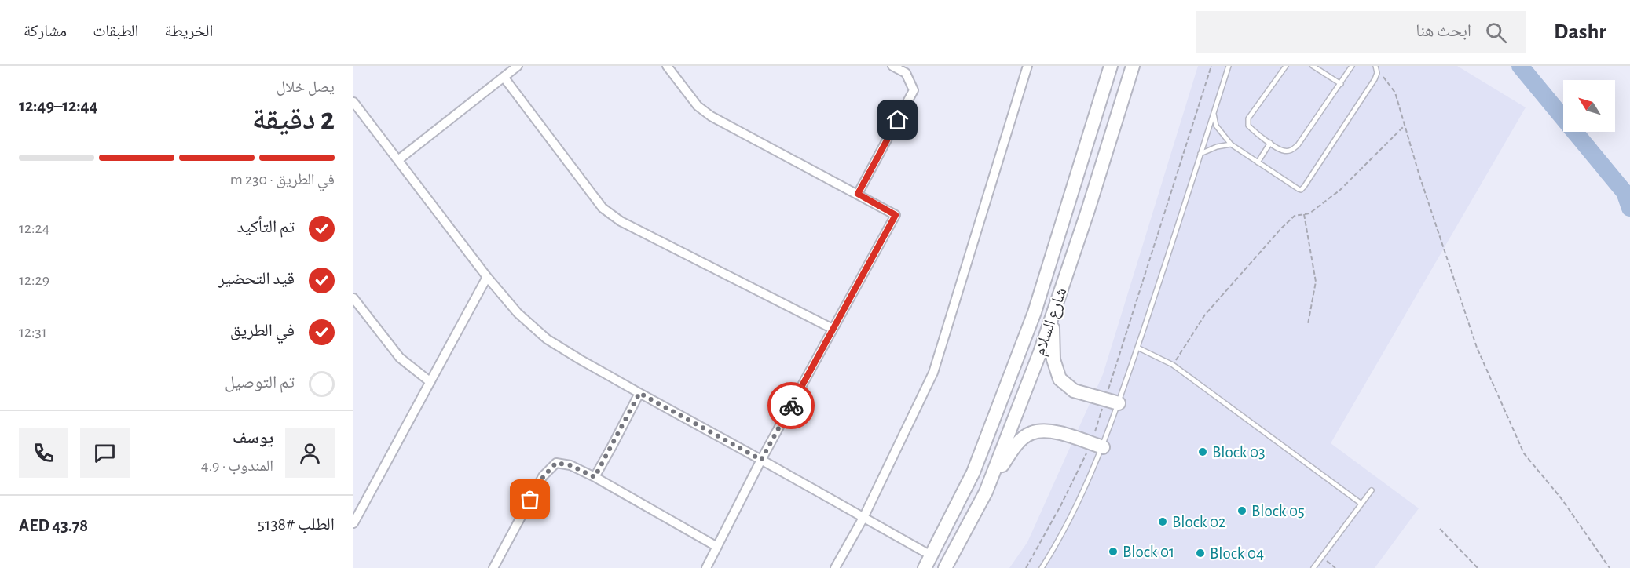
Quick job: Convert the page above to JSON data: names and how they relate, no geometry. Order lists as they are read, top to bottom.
{
  "streets": {
    "main road": ["شارع السلام"]
  },
  "places": [
    "Block 03",
    "Block 05",
    "Block 02",
    "Block 01",
    "Block 04"
  ],
  "north": "top left",
  "page": {
    "header": "Dashr",
    "search": "ابحث هنا",
    "nav": ["الخريطة", "الطبقات", "مشاركة"],
    "heading": ["2 دقيقة", "يصل خلال", "12:44–12:49"],
    "panel": [
      "يوسف",
      "المندوب · 4.9",
      "الطلب #5138",
      "AED 43.78"
    ],
    "bar": "في الطريق · 230 m",
    "list": [
      ["تم التأكيد", "12:24"],
      ["قيد التحضير", "12:29"],
      ["في الطريق", "12:31"],
      "تم التوصيل"
    ]
  }
}
